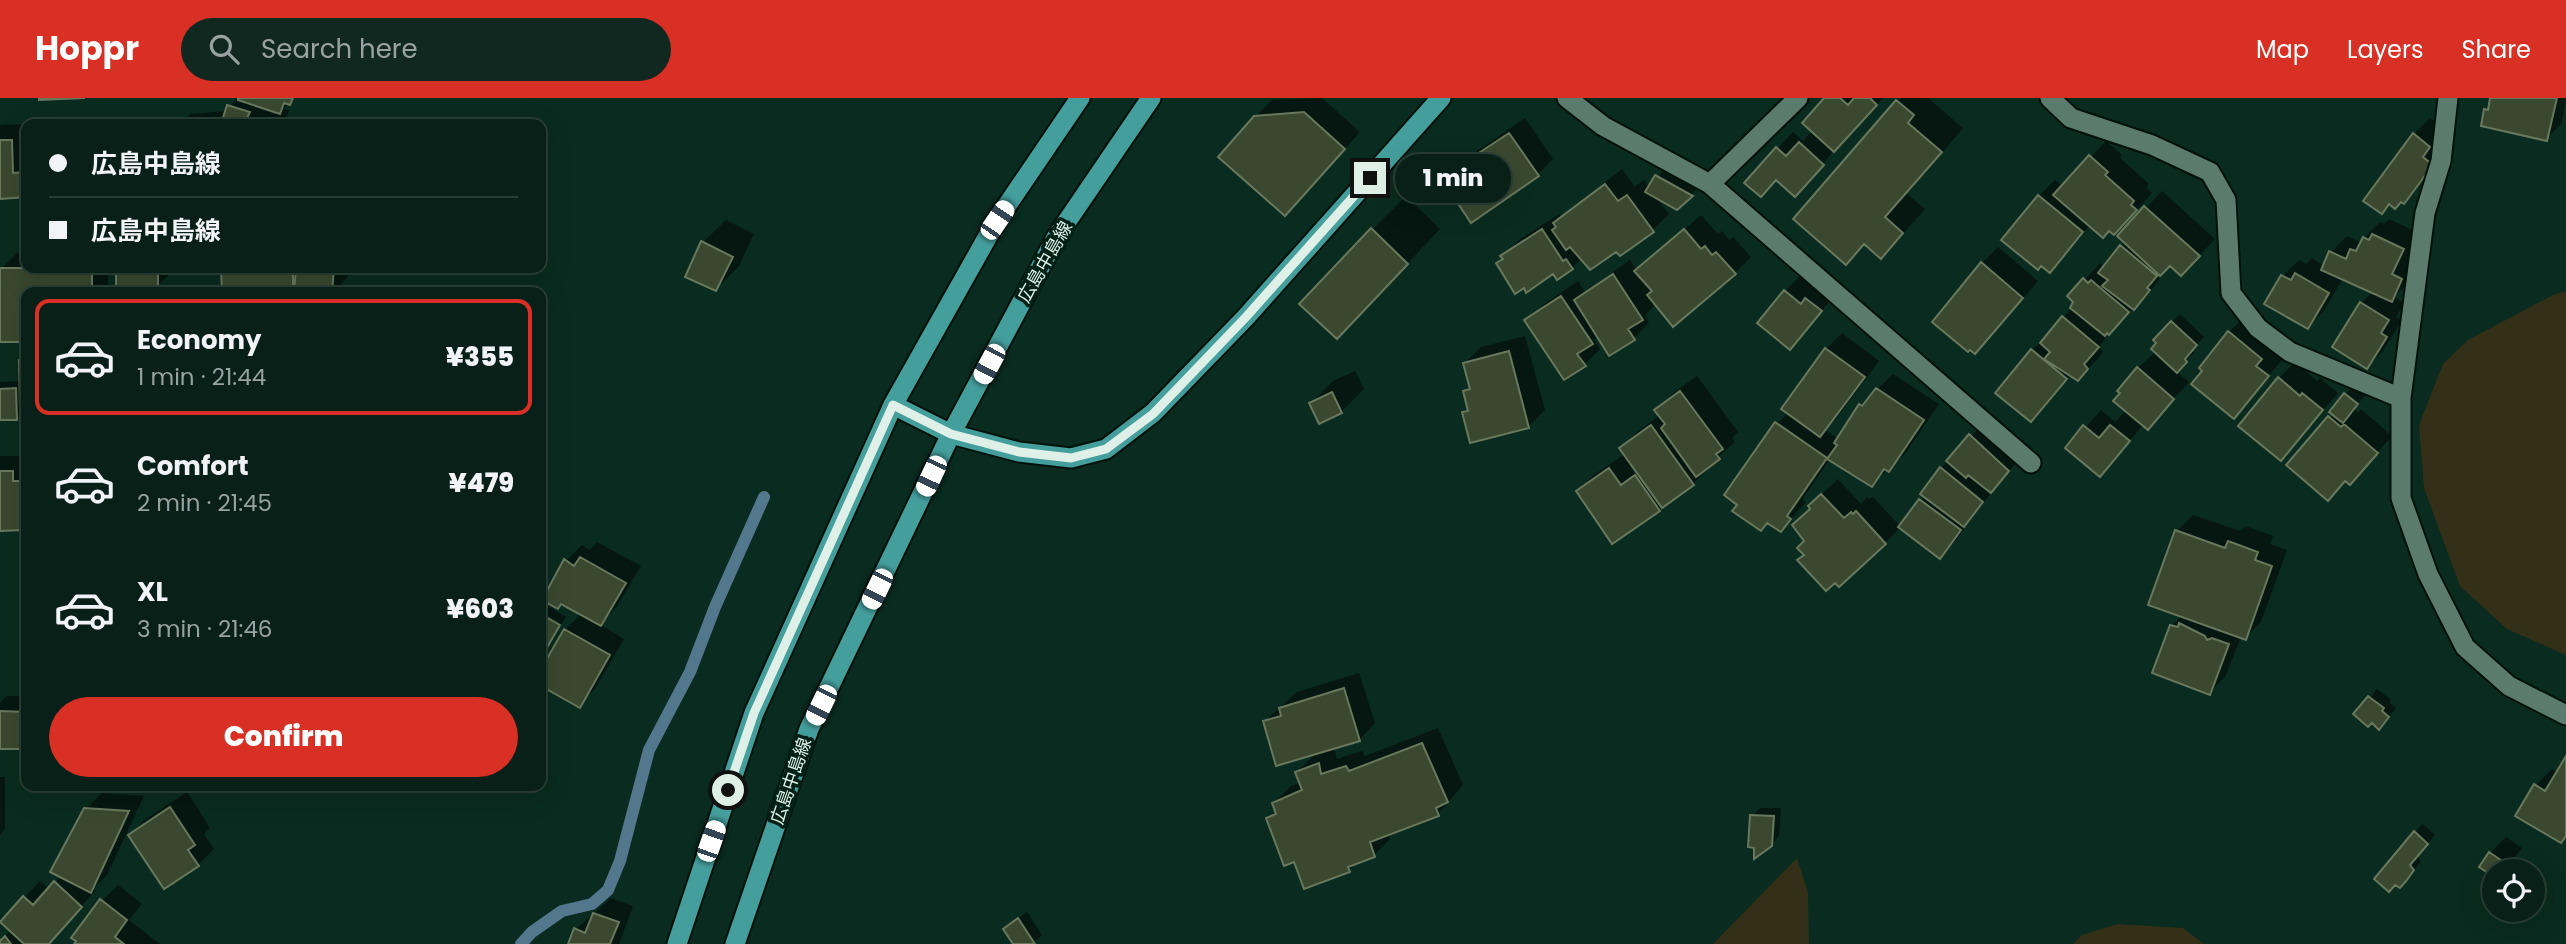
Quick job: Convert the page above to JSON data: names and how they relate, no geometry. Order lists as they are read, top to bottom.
{
  "streets": {
    "main road": ["広島中島線"]
  },
  "page": {
    "header": "Hoppr",
    "search": "Search here",
    "nav": ["Map", "Layers", "Share"],
    "banner": ["広島中島線", "広島中島線"],
    "bubble": "1 min",
    "list": [
      {
        "name": "Economy",
        "note": "1 min · 21:44",
        "value": "¥355"
      },
      {
        "name": "Comfort",
        "note": "2 min · 21:45",
        "value": "¥479"
      },
      {
        "name": "XL",
        "note": "3 min · 21:46",
        "value": "¥603"
      }
    ],
    "buttons": "Confirm"
  }
}
